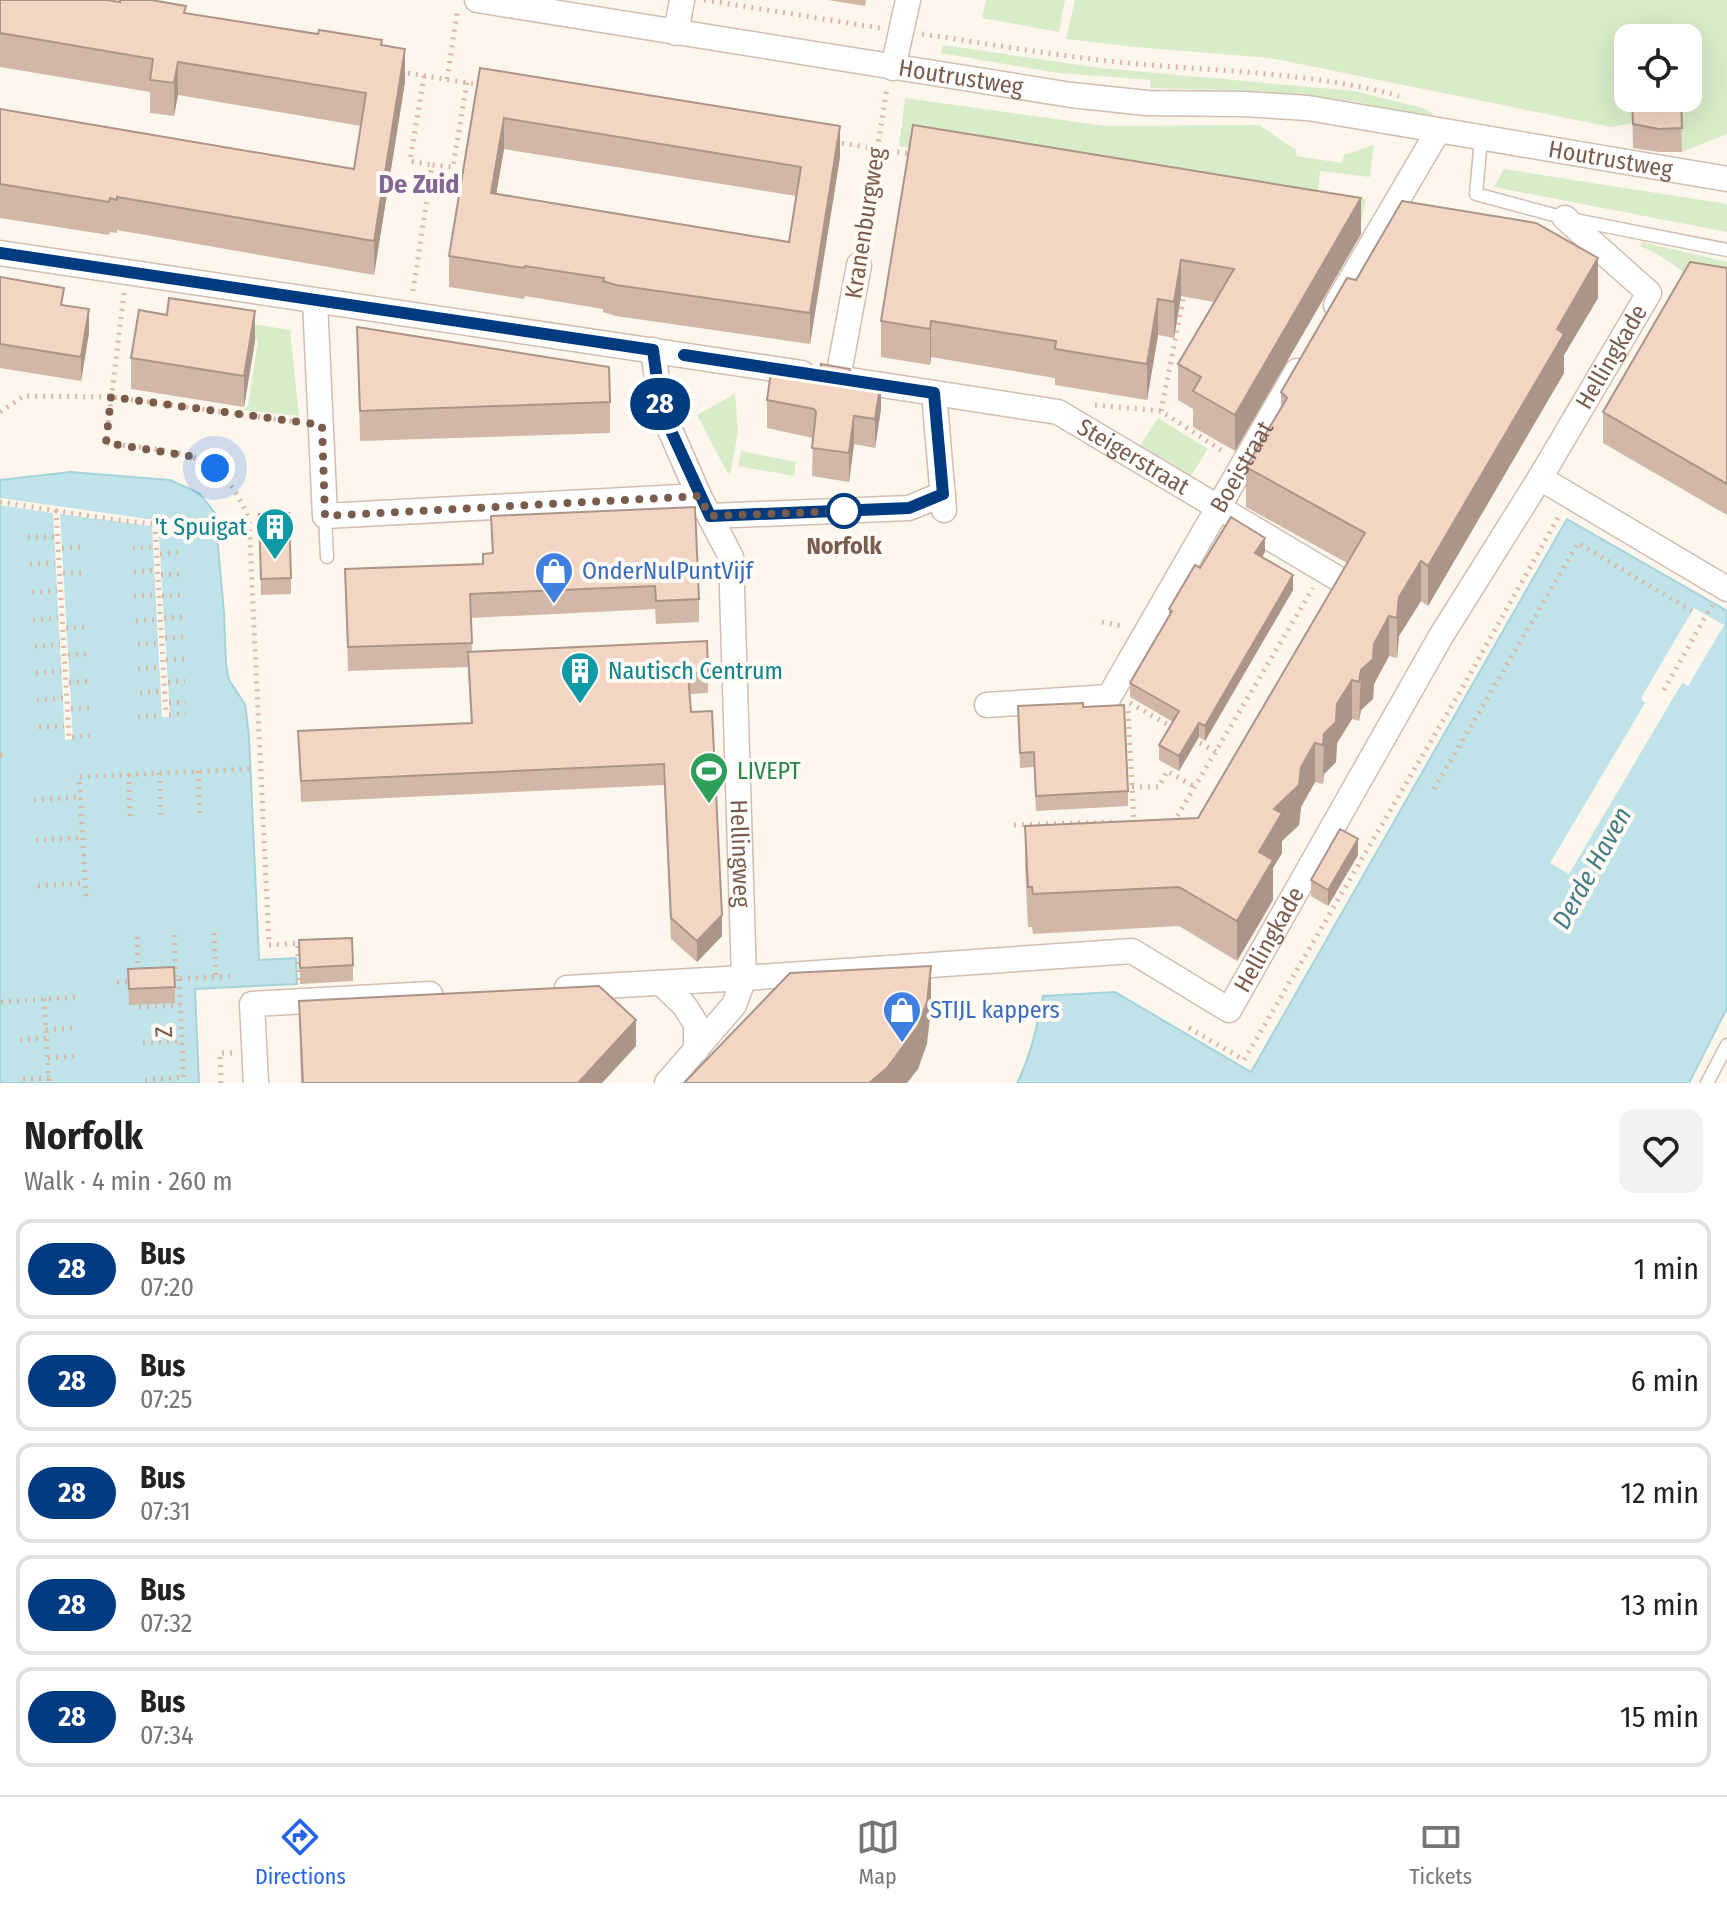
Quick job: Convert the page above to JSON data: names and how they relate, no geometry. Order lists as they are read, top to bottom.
{
  "streets": {
    "street": [
      "Houtrustweg",
      "Kranenburgweg",
      "Hellingkade",
      "Steigerstraat",
      "Boeistraat",
      "Hellingweg"
    ],
    "path": ["Z"]
  },
  "crossings": [
    ["Houtrustweg", "Kranenburgweg"],
    ["Hellingkade", "Hellingweg"],
    ["Steigerstraat", "Boeistraat"]
  ],
  "districts": ["De Zuid"],
  "water": ["Derde Haven"],
  "places": {
    "other": ["Norfolk"],
    "building": ["'t Spuigat", "Nautisch Centrum"],
    "shop": ["OnderNulPuntVijf", "STIJL kappers"],
    "sports": ["LIVEPT"]
  },
  "lines": ["bus line 28"],
  "page": {
    "on_map": "28",
    "heading": ["Norfolk", "Walk · 4 min · 260 m"],
    "list": [
      {
        "mark": "28",
        "name": "Bus",
        "note": "07:20",
        "value": "1 min"
      },
      {
        "mark": "28",
        "name": "Bus",
        "note": "07:25",
        "value": "6 min"
      },
      {
        "mark": "28",
        "name": "Bus",
        "note": "07:31",
        "value": "12 min"
      },
      {
        "mark": "28",
        "name": "Bus",
        "note": "07:32",
        "value": "13 min"
      },
      {
        "mark": "28",
        "name": "Bus",
        "note": "07:34",
        "value": "15 min"
      }
    ],
    "tabs": ["Directions", "Map", "Tickets"]
  }
}
